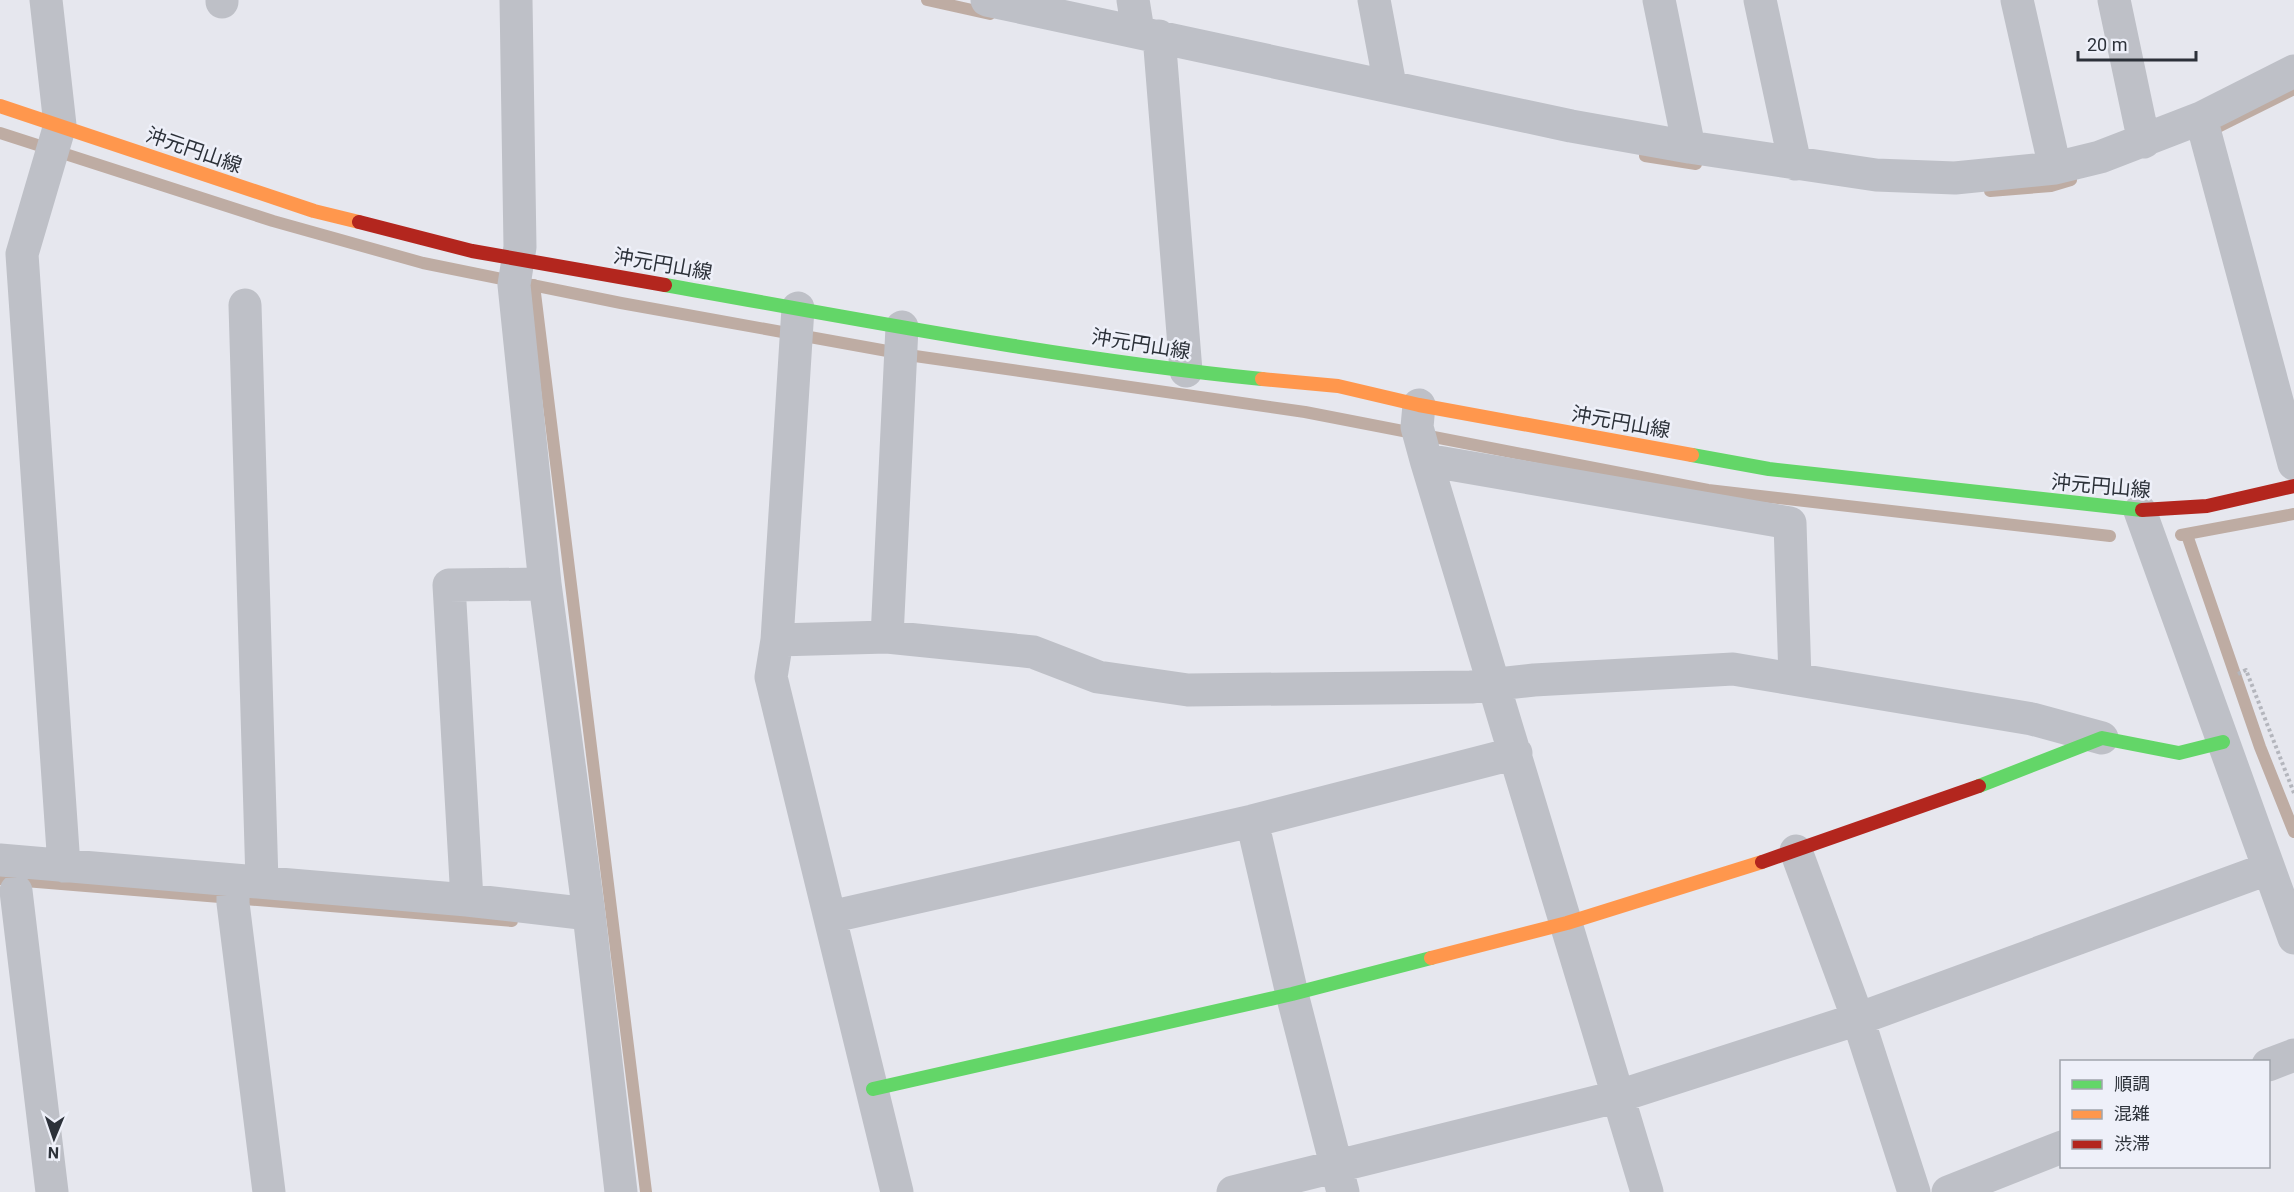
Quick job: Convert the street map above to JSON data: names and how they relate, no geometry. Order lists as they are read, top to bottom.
{
  "streets": {
    "main road": ["沖元円山線"]
  },
  "legend": ["順調", "混雑", "渋滞"],
  "scale_bar": "20 m",
  "north": "bottom"
}
